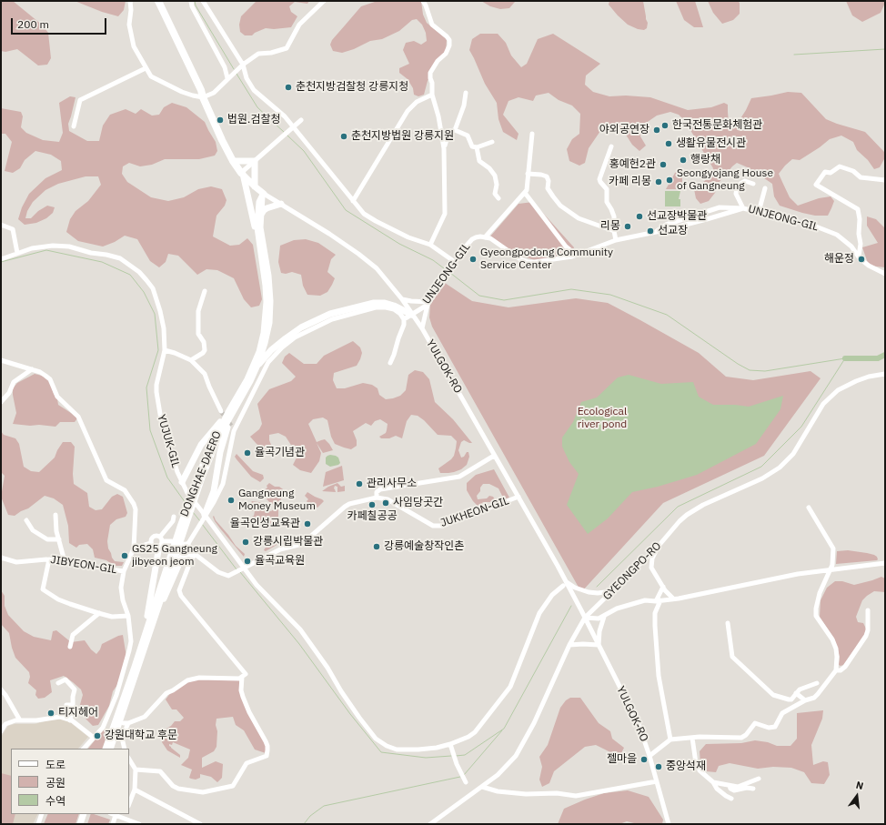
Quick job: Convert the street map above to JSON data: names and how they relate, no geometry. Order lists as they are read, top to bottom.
{
  "streets": {
    "main road": ["DONGHAE-DAERO"],
    "street": [
      "UNJEONG-GIL",
      "YULGOK-RO",
      "YUJUK-GIL",
      "JUKHEON-GIL",
      "JIBYEON-GIL",
      "GYEONGPO-RO"
    ]
  },
  "crossings": [
    ["UNJEONG-GIL", "YULGOK-RO"],
    ["YULGOK-RO", "YUJUK-GIL"],
    ["YULGOK-RO", "DONGHAE-DAERO"],
    ["YULGOK-RO", "JUKHEON-GIL"],
    ["YULGOK-RO", "GYEONGPO-RO"]
  ],
  "parks": ["Ecological river pond"],
  "places": [
    "춘천지방검찰청 강릉지청",
    "법원.검찰청",
    "한국전통문화체험관",
    "야외공연장",
    "춘천지방법원 강릉지원",
    "생활유물전시관",
    "행랑채",
    "홍예헌2관",
    "Seongyojang House of Gangneung",
    "카페 리몽",
    "선교장박물관",
    "리몽",
    "선교장",
    "Gyeongpodong Community Service Center",
    "해운정",
    "율곡기념관",
    "관리사무소",
    "Gangneung Money Museum",
    "사임당곳간",
    "카페칠공공",
    "율곡인성교육관",
    "강릉시립박물관",
    "강릉예술창작인촌",
    "GS25 Gangneung jibyeon jeom",
    "율곡교육원",
    "티지헤어",
    "강원대학교 후문",
    "젤마을",
    "중앙석재"
  ],
  "legend": ["도로", "공원", "수역"],
  "scale_bar": "200 m",
  "north": "top"
}
